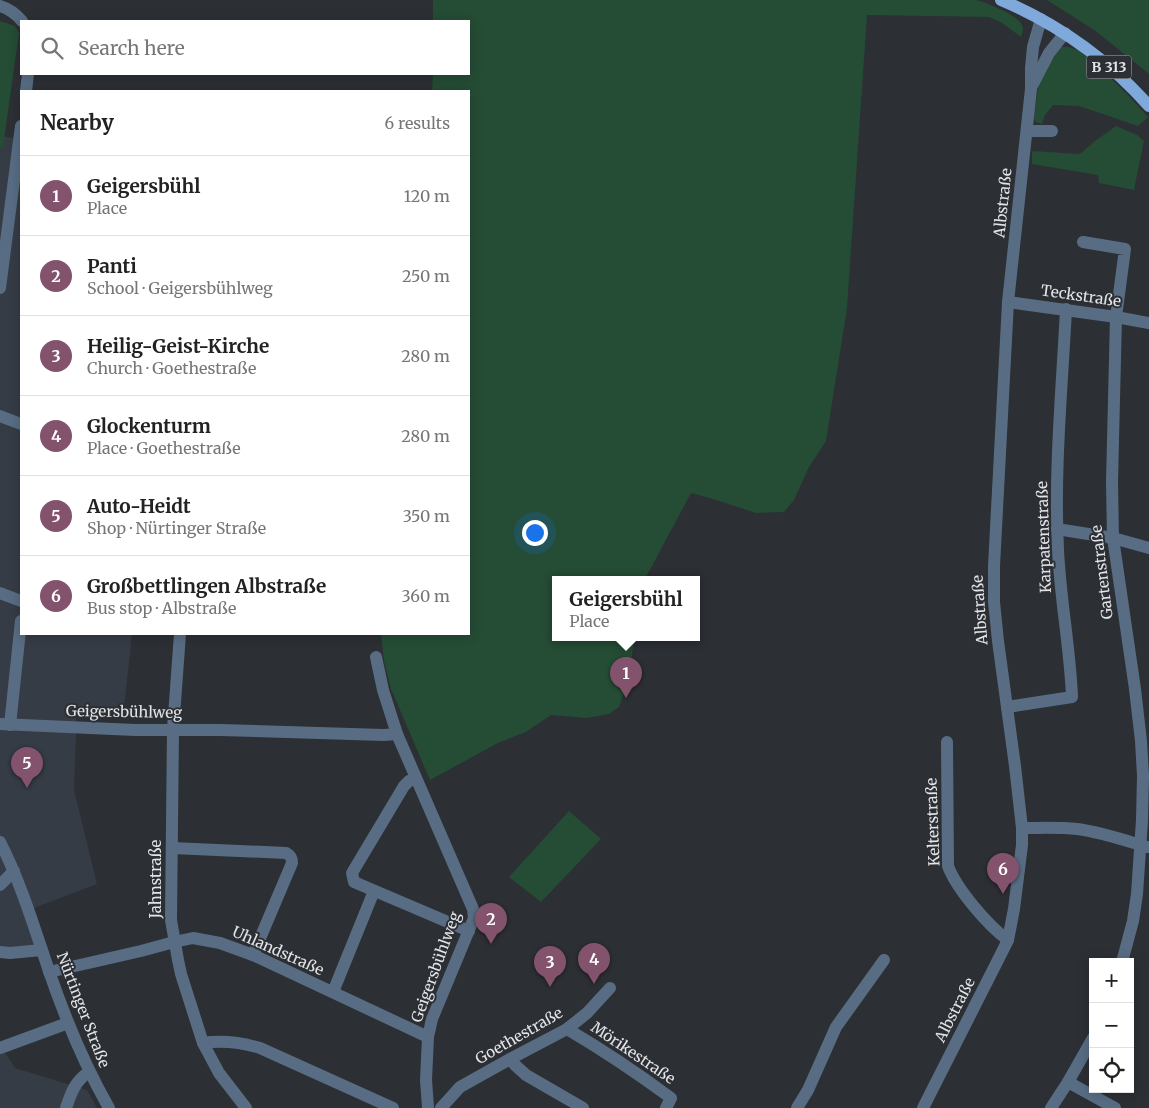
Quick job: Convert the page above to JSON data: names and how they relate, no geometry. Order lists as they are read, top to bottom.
{
  "streets": {
    "main road": ["B 313"],
    "street": [
      "Albstraße",
      "Teckstraße",
      "Karpatenstraße",
      "Gartenstraße",
      "Geigersbühlweg",
      "Kelterstraße",
      "Jahnstraße",
      "Uhlandstraße",
      "Nürtinger Straße",
      "Goethestraße",
      "Mörikestraße"
    ]
  },
  "crossings": [
    ["B 313", "Albstraße"],
    ["Albstraße", "Teckstraße"],
    ["Albstraße", "Karpatenstraße"],
    ["Albstraße", "Kelterstraße"],
    ["Teckstraße", "Karpatenstraße"],
    ["Teckstraße", "Gartenstraße"],
    ["Geigersbühlweg", "Jahnstraße"],
    ["Geigersbühlweg", "Uhlandstraße"],
    ["Jahnstraße", "Uhlandstraße"],
    ["Uhlandstraße", "Nürtinger Straße"],
    ["Goethestraße", "Mörikestraße"]
  ],
  "page": {
    "search": "Search here",
    "heading": ["Nearby", "6 results"],
    "list": [
      {
        "mark": "1",
        "name": "Geigersbühl",
        "note": "Place",
        "value": "120 m"
      },
      {
        "mark": "2",
        "name": "Panti",
        "note": "School · Geigersbühlweg",
        "value": "250 m"
      },
      {
        "mark": "3",
        "name": "Heilig-Geist-Kirche",
        "note": "Church · Goethestraße",
        "value": "280 m"
      },
      {
        "mark": "4",
        "name": "Glockenturm",
        "note": "Place · Goethestraße",
        "value": "280 m"
      },
      {
        "mark": "5",
        "name": "Auto-Heidt",
        "note": "Shop · Nürtinger Straße",
        "value": "350 m"
      },
      {
        "mark": "6",
        "name": "Großbettlingen Albstraße",
        "note": "Bus stop · Albstraße",
        "value": "360 m"
      }
    ],
    "popup": ["Geigersbühl", "Place"],
    "pins": [
      "1",
      "5",
      "6",
      "2",
      "4",
      "3"
    ],
    "map_buttons": ["+", "−"]
  }
}
